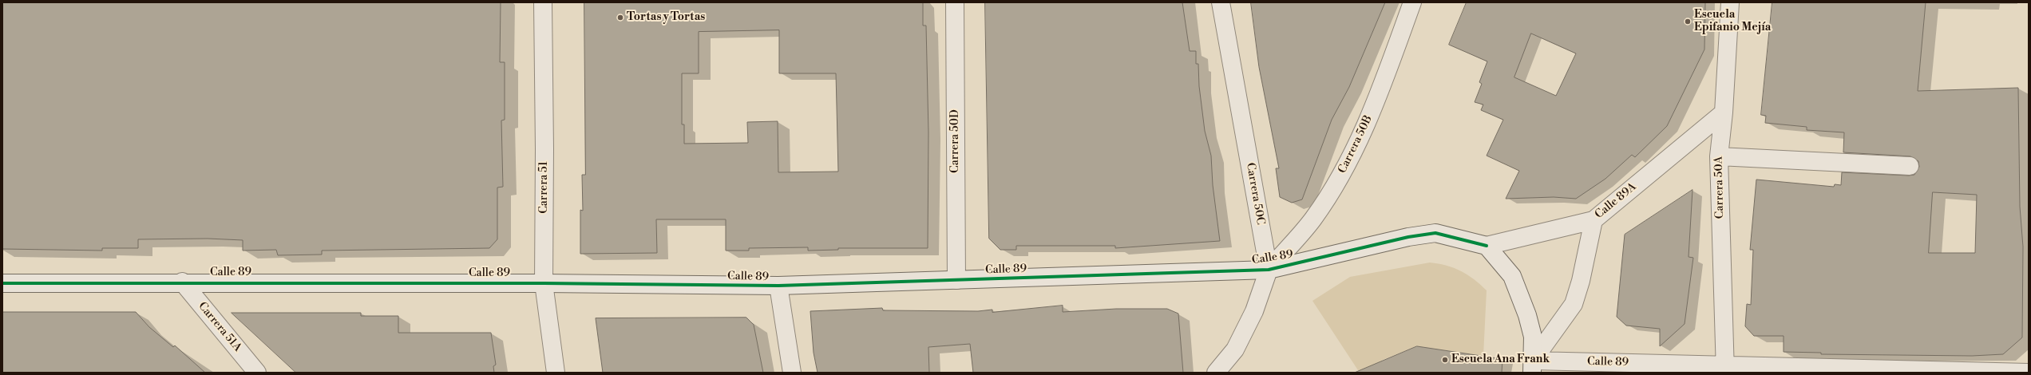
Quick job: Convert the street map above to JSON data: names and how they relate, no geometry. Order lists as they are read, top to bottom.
{
  "streets": {
    "street": [
      "Carrera 50D",
      "Carrera 50B",
      "Carrera 51",
      "Carrera 50A",
      "Carrera 50C",
      "Calle 89A",
      "Calle 89",
      "Carrera 51A"
    ]
  },
  "crossings": [
    ["Carrera 50D", "Calle 89"],
    ["Carrera 50B", "Carrera 50C"],
    ["Carrera 50B", "Calle 89"],
    ["Carrera 51", "Calle 89"],
    ["Carrera 50A", "Calle 89A"],
    ["Carrera 50A", "Calle 89"],
    ["Carrera 50C", "Calle 89"],
    ["Calle 89A", "Calle 89"],
    ["Calle 89", "Carrera 51A"]
  ],
  "places": ["Tortas y Tortas", "Escuela Epifanio Mejía", "Escuela Ana Frank"]
}
